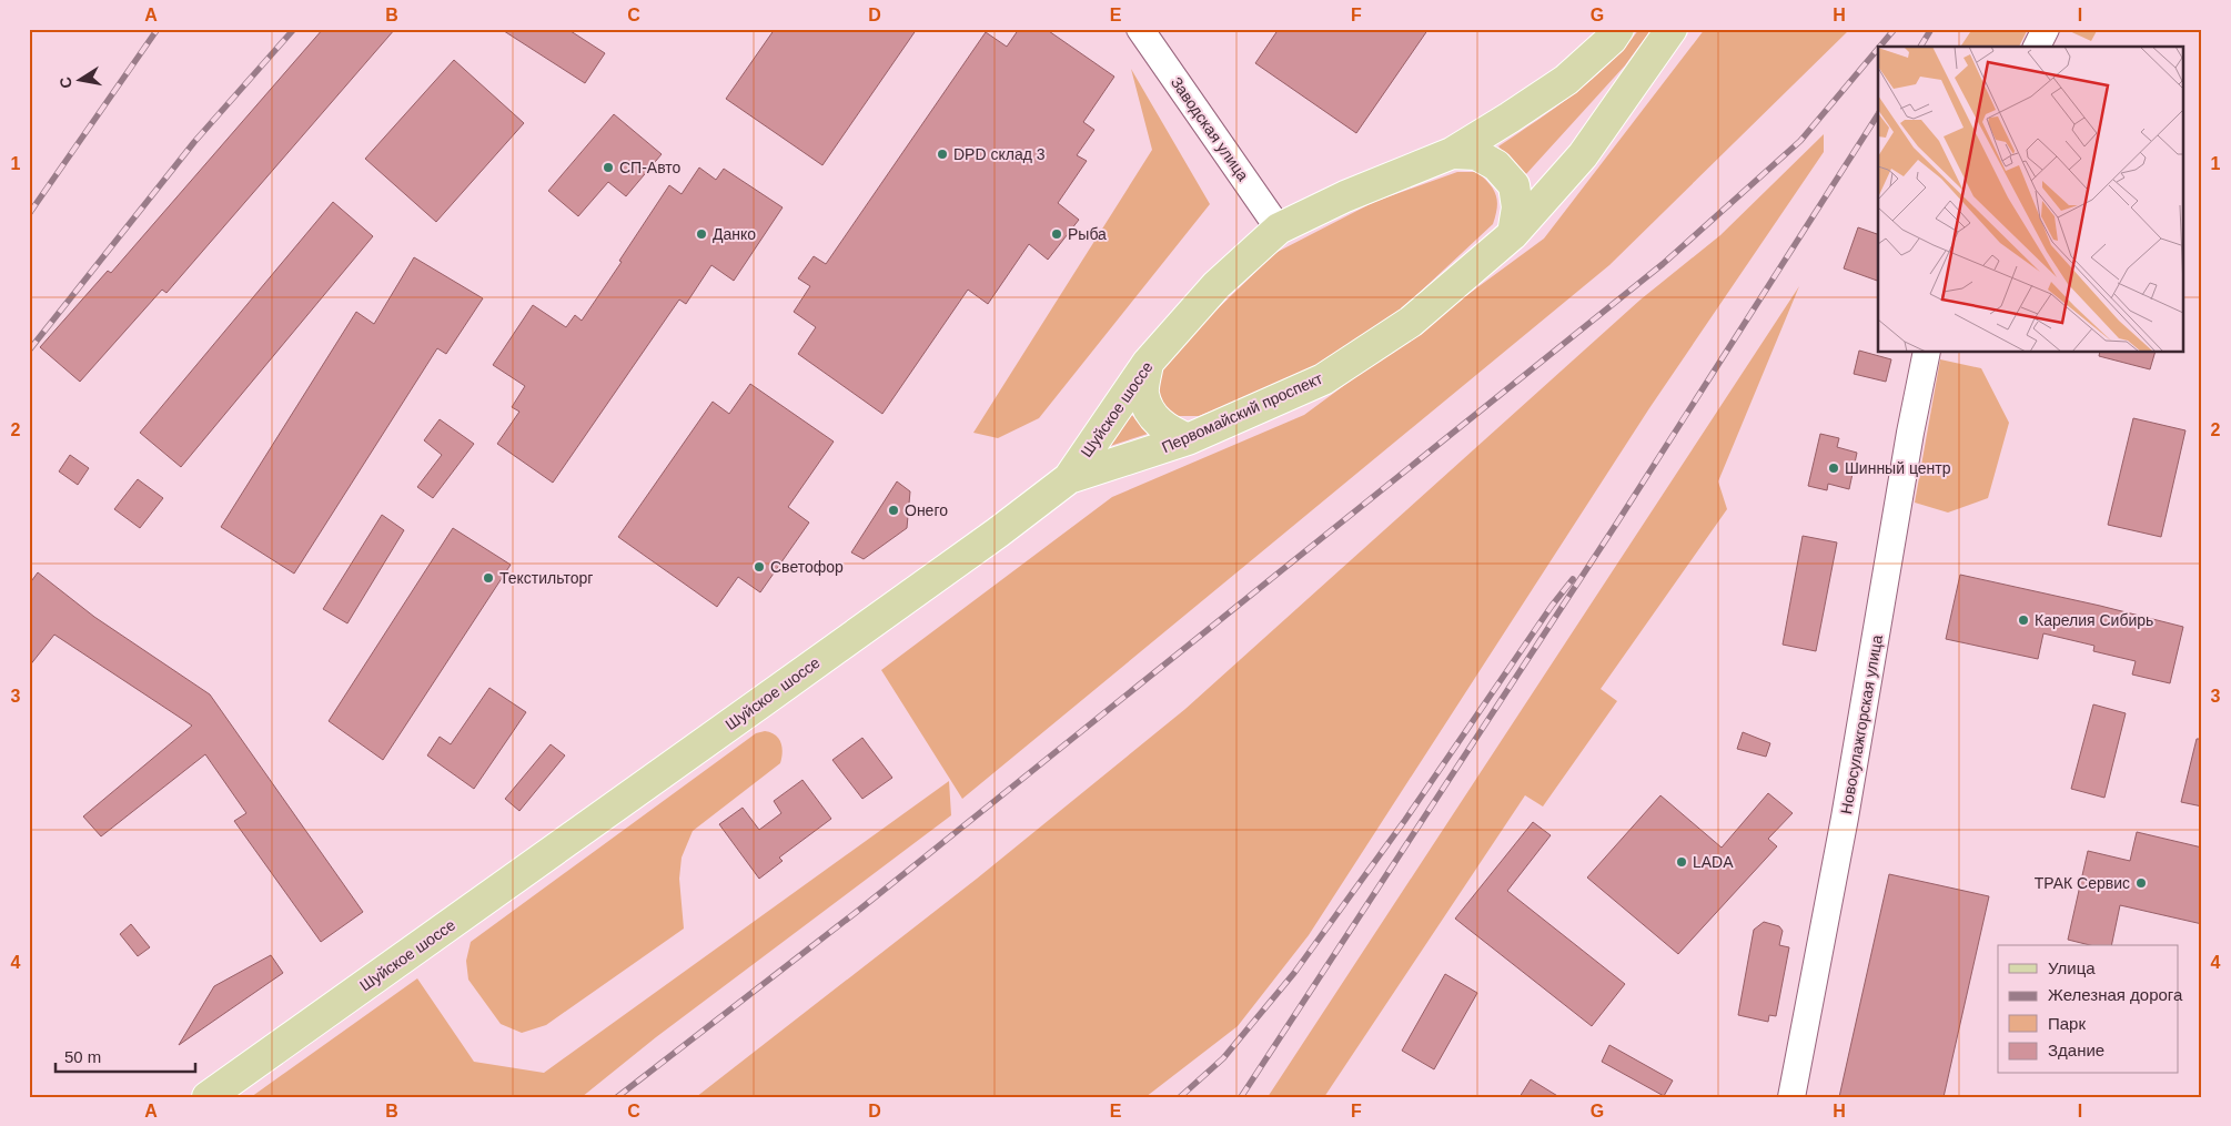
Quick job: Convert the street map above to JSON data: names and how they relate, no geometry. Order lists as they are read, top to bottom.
{
  "streets": {
    "main road": [
      "Заводская улица",
      "Шуйское шоссе",
      "Первомайский проспект",
      "Новосулажгорская улица"
    ]
  },
  "crossings": [
    ["Заводская улица", "Шуйское шоссе"],
    ["Шуйское шоссе", "Первомайский проспект"]
  ],
  "places": [
    "DPD склад 3",
    "СП-Авто",
    "Данко",
    "Рыба",
    "Шинный центр",
    "Онего",
    "Светофор",
    "Текстильторг",
    "Карелия Сибирь",
    "LADA",
    "ТРАК Сервис"
  ],
  "legend": [
    "Улица",
    "Железная дорога",
    "Парк",
    "Здание"
  ],
  "scale_bar": "50 m",
  "north": "left",
  "grid": {
    "columns": [
      "A",
      "B",
      "C",
      "D",
      "E",
      "F",
      "G",
      "H",
      "I"
    ],
    "rows": [
      "1",
      "2",
      "3",
      "4"
    ]
  }
}
